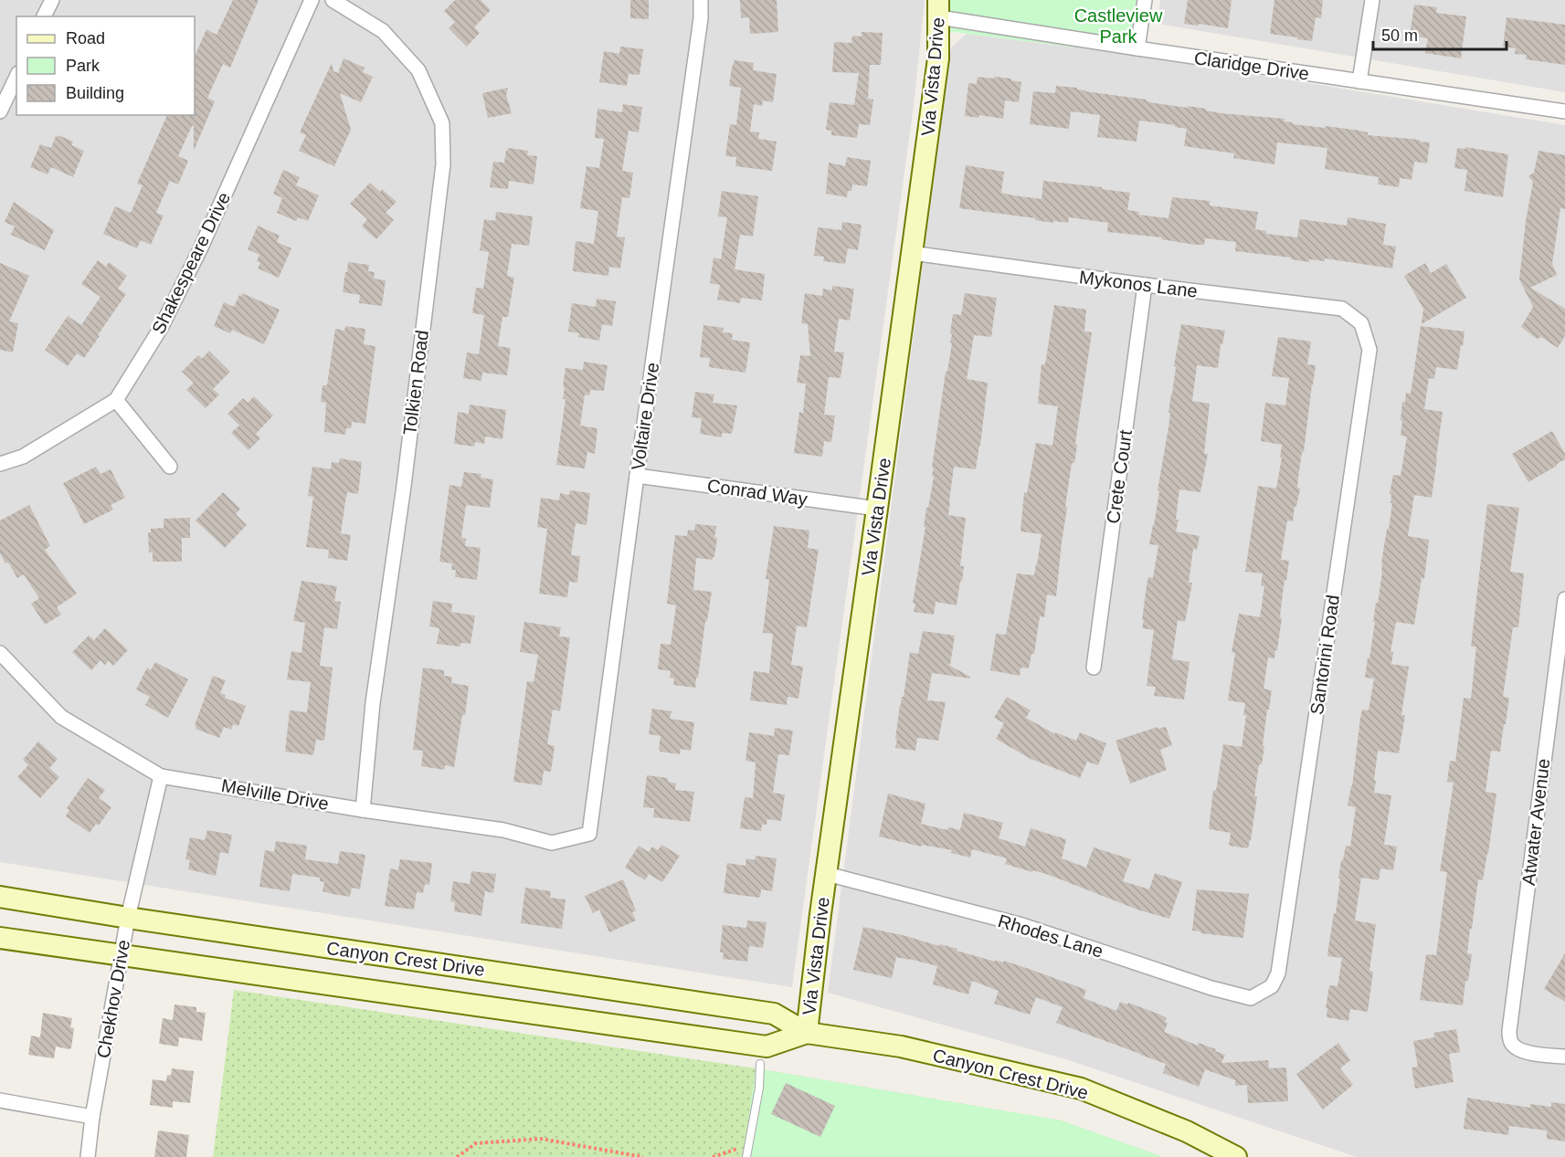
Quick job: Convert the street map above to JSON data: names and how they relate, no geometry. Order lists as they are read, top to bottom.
{
  "streets": {
    "main road": ["Via Vista Drive", "Canyon Crest Drive"],
    "street": [
      "Claridge Drive",
      "Shakespeare Drive",
      "Mykonos Lane",
      "Tolkien Road",
      "Voltaire Drive",
      "Crete Court",
      "Conrad Way",
      "Santorini Road",
      "Melville Drive",
      "Atwater Avenue",
      "Rhodes Lane",
      "Chekhov Drive"
    ]
  },
  "crossings": [
    ["Claridge Drive", "Via Vista Drive"],
    ["Via Vista Drive", "Mykonos Lane"],
    ["Via Vista Drive", "Conrad Way"],
    ["Via Vista Drive", "Rhodes Lane"],
    ["Via Vista Drive", "Canyon Crest Drive"],
    ["Mykonos Lane", "Crete Court"],
    ["Mykonos Lane", "Santorini Road"],
    ["Tolkien Road", "Melville Drive"],
    ["Voltaire Drive", "Conrad Way"],
    ["Voltaire Drive", "Melville Drive"],
    ["Santorini Road", "Rhodes Lane"],
    ["Melville Drive", "Chekhov Drive"],
    ["Canyon Crest Drive", "Chekhov Drive"]
  ],
  "parks": ["Castleview Park"],
  "legend": ["Road", "Park", "Building"],
  "scale_bar": "50 m"
}
